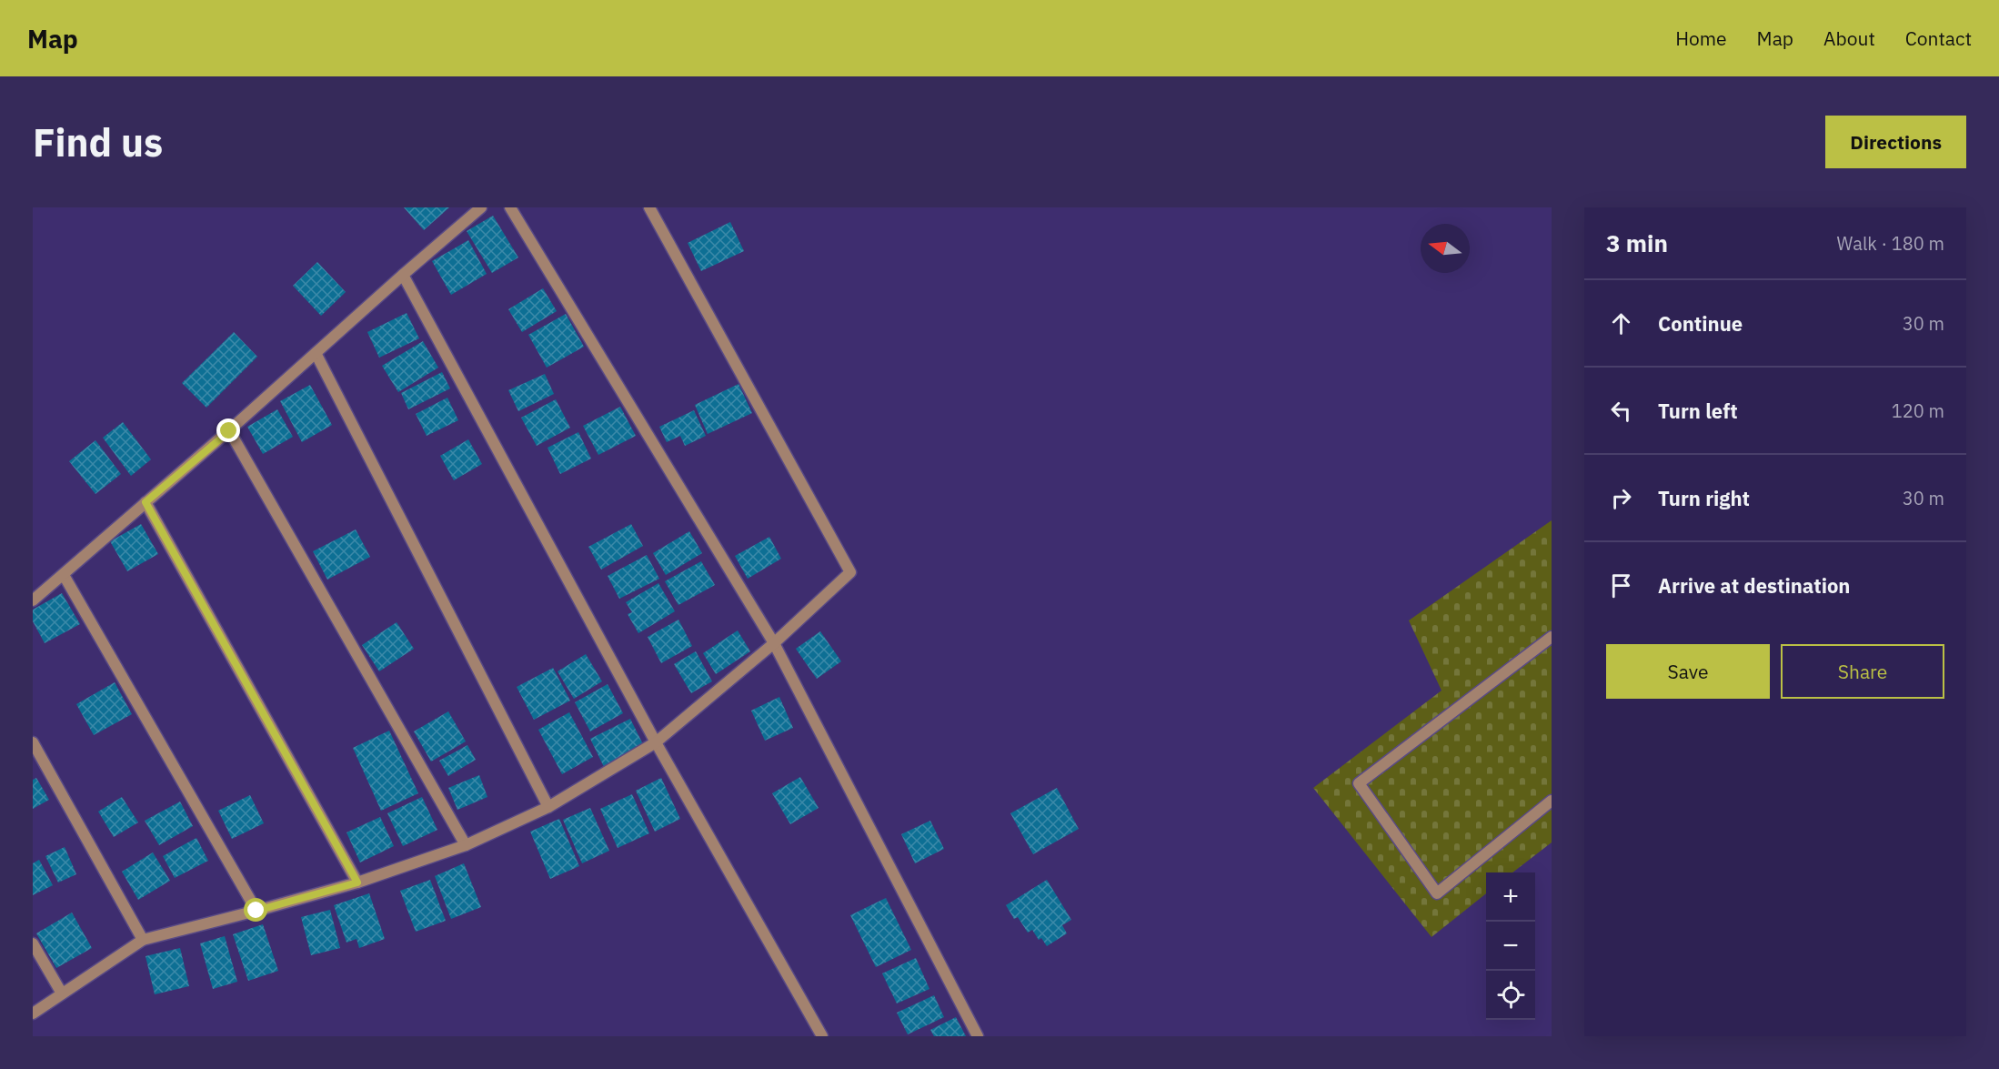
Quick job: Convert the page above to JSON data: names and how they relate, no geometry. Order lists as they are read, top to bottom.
{
  "north": "left",
  "page": {
    "header": "Map",
    "nav": [
      "Home",
      "Map",
      "About",
      "Contact"
    ],
    "buttons": [
      "Directions",
      ["Save", "Share"]
    ],
    "title": "Find us",
    "heading": ["3 min", "Walk · 180 m"],
    "list": [
      ["Continue", "30 m"],
      ["Turn left", "120 m"],
      ["Turn right", "30 m"],
      "Arrive at destination"
    ],
    "map_buttons": ["+", "−"]
  }
}
